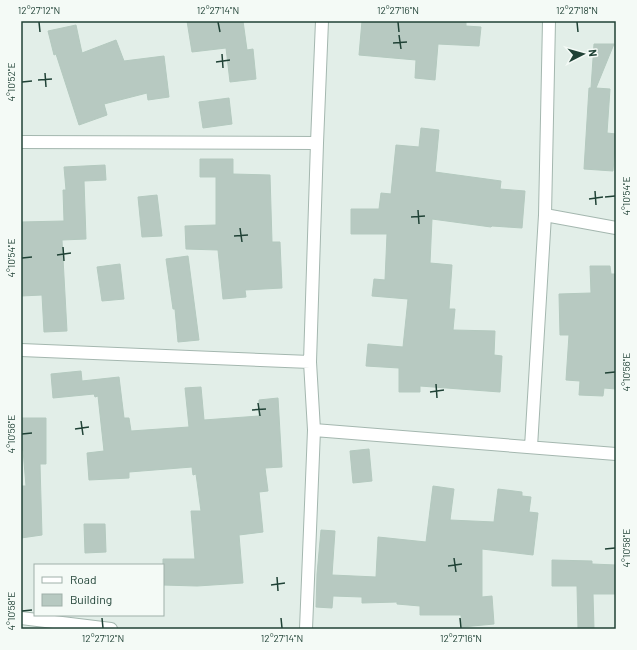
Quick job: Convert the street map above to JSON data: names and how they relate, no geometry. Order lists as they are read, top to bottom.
{
  "legend": ["Road", "Building"],
  "north": "right",
  "coordinates": [
    "12°27'12\"N",
    "12°27'14\"N",
    "12°27'16\"N",
    "12°27'18\"N",
    "4°10'52\"E",
    "4°10'54\"E",
    "4°10'56\"E",
    "4°10'58\"E"
  ]
}
